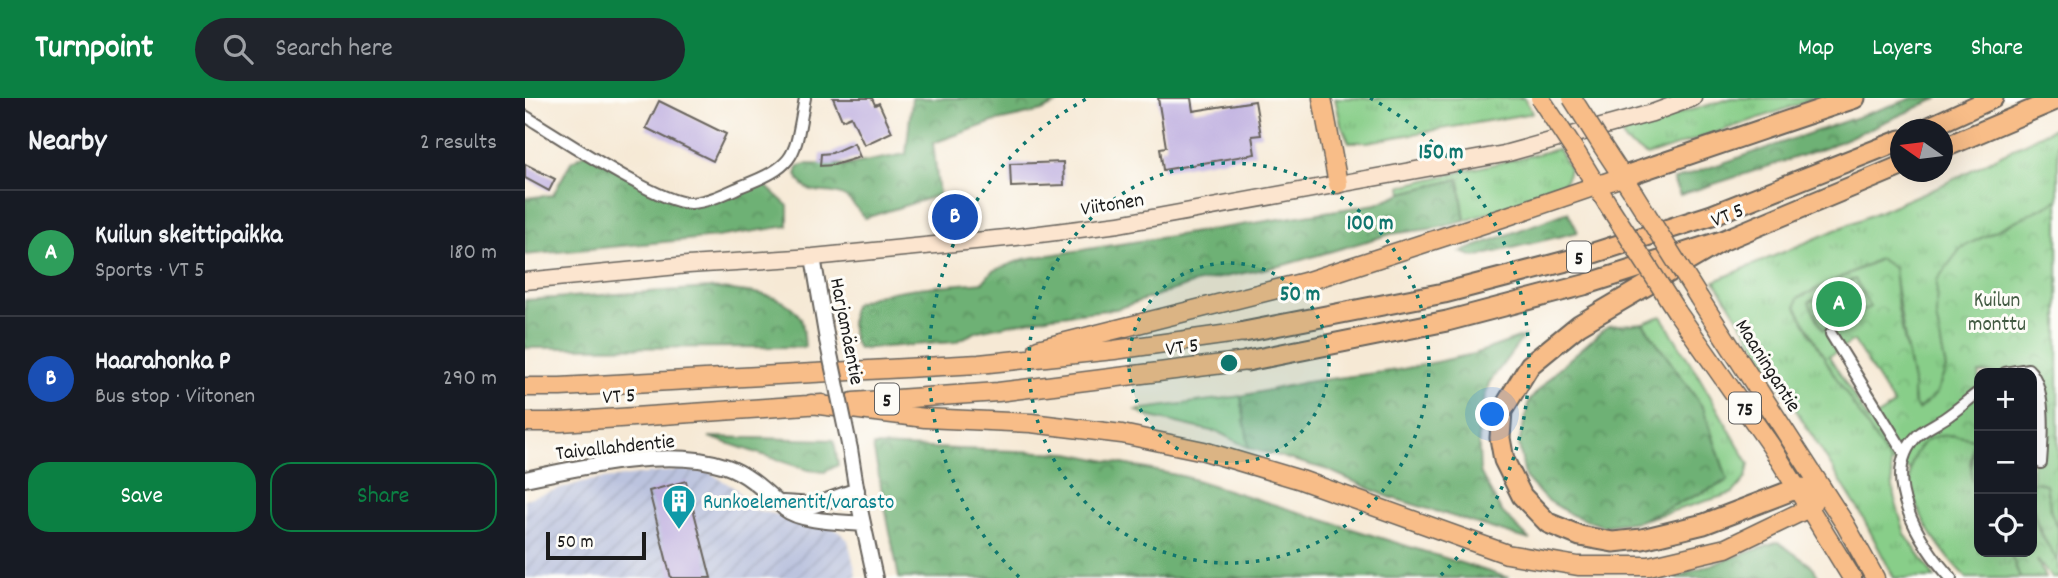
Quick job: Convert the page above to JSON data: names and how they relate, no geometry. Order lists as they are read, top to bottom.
{
  "streets": {
    "highway": ["VT 5", "5"],
    "main road": ["Viitonen", "Maaningantie", "75"],
    "street": ["Harjamäentie", "Taivallahdentie"]
  },
  "crossings": [
    ["Viitonen", "Harjamäentie"],
    ["Harjamäentie", "Taivallahdentie"],
    ["Maaningantie", "75"]
  ],
  "parks": ["Kuilun monttu"],
  "places": {
    "building": ["Runkoelementit/varasto"]
  },
  "scale_bar": "50 m",
  "north": "left",
  "page": {
    "header": "Turnpoint",
    "search": "Search here",
    "nav": ["Map", "Layers", "Share"],
    "heading": ["Nearby", "2 results"],
    "list": [
      {
        "mark": "A",
        "name": "Kuilun skeittipaikka",
        "note": "Sports · VT 5",
        "value": "180 m"
      },
      {
        "mark": "B",
        "name": "Haarahonka P",
        "note": "Bus stop · Viitonen",
        "value": "290 m"
      }
    ],
    "pins": ["B", "A"],
    "map_buttons": ["+", "−"],
    "buttons": ["Save", "Share"],
    "scale": "50 m"
  },
  "rings": ["150 m", "100 m", "50 m"]
}
